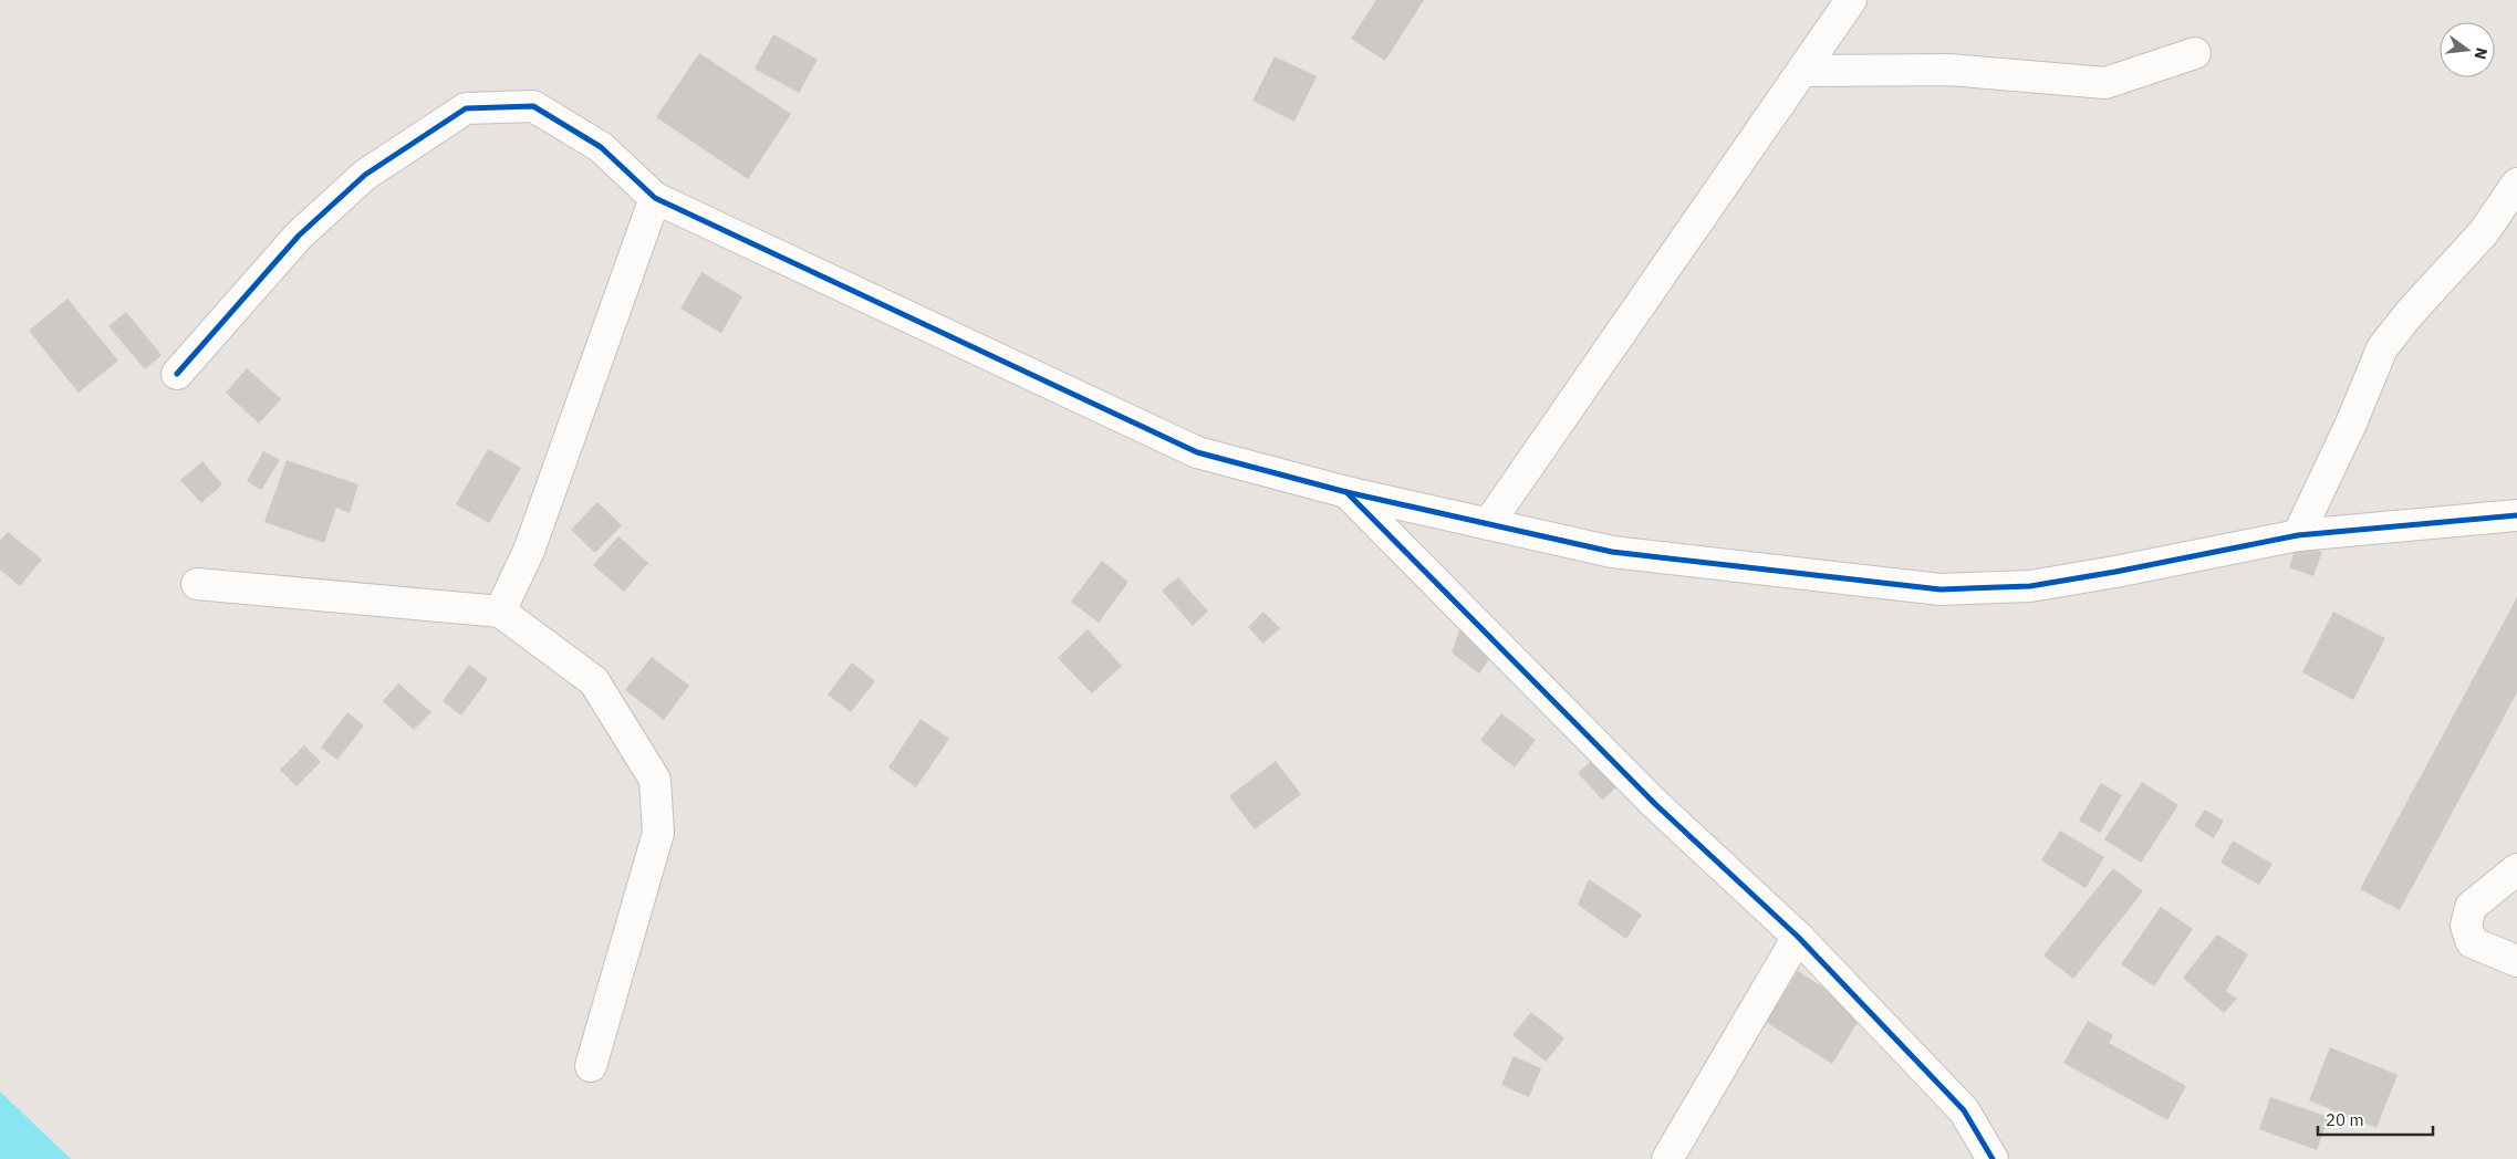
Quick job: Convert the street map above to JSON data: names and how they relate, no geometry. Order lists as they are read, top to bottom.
{
  "scale_bar": "20 m",
  "north": "right"
}
